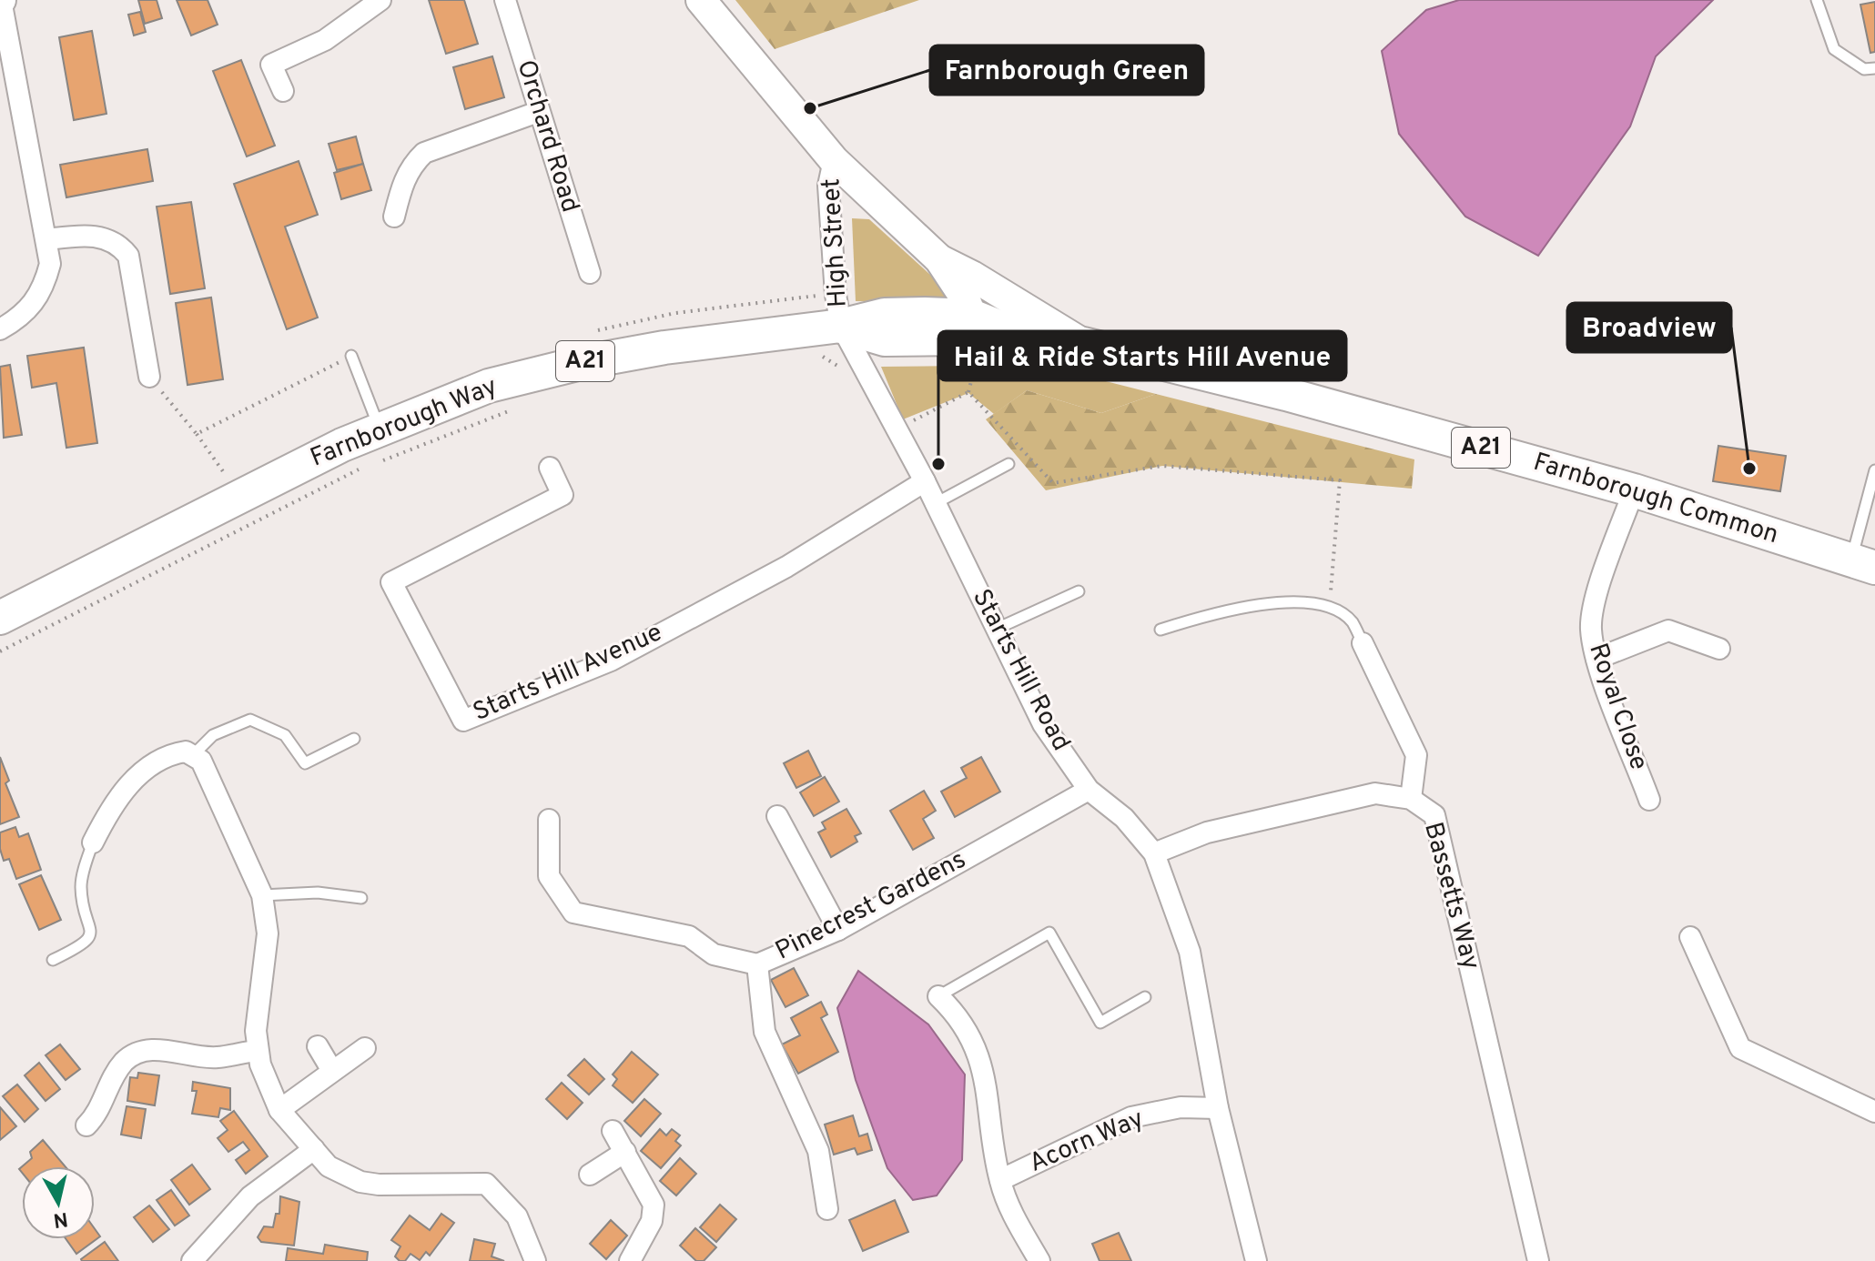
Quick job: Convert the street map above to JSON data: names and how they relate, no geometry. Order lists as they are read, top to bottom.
{
  "streets": {
    "highway": ["A21", "Farnborough Way", "Farnborough Common"],
    "main road": ["High Street"],
    "street": [
      "Orchard Road",
      "Starts Hill Road",
      "Starts Hill Avenue",
      "Royal Close",
      "Bassetts Way",
      "Pinecrest Gardens",
      "Acorn Way"
    ]
  },
  "crossings": [
    ["High Street", "Farnborough Way"],
    ["High Street", "Farnborough Common"],
    ["High Street", "Starts Hill Road"],
    ["Farnborough Way", "Farnborough Common"],
    ["Farnborough Way", "Starts Hill Road"],
    ["Farnborough Common", "Starts Hill Road"],
    ["Farnborough Common", "Royal Close"],
    ["Starts Hill Road", "Starts Hill Avenue"],
    ["Starts Hill Road", "Bassetts Way"],
    ["Starts Hill Road", "Pinecrest Gardens"],
    ["Starts Hill Road", "Acorn Way"]
  ],
  "places": ["Farnborough Green", "Hail & Ride Starts Hill Avenue", "Broadview"],
  "north": "bottom"
}
